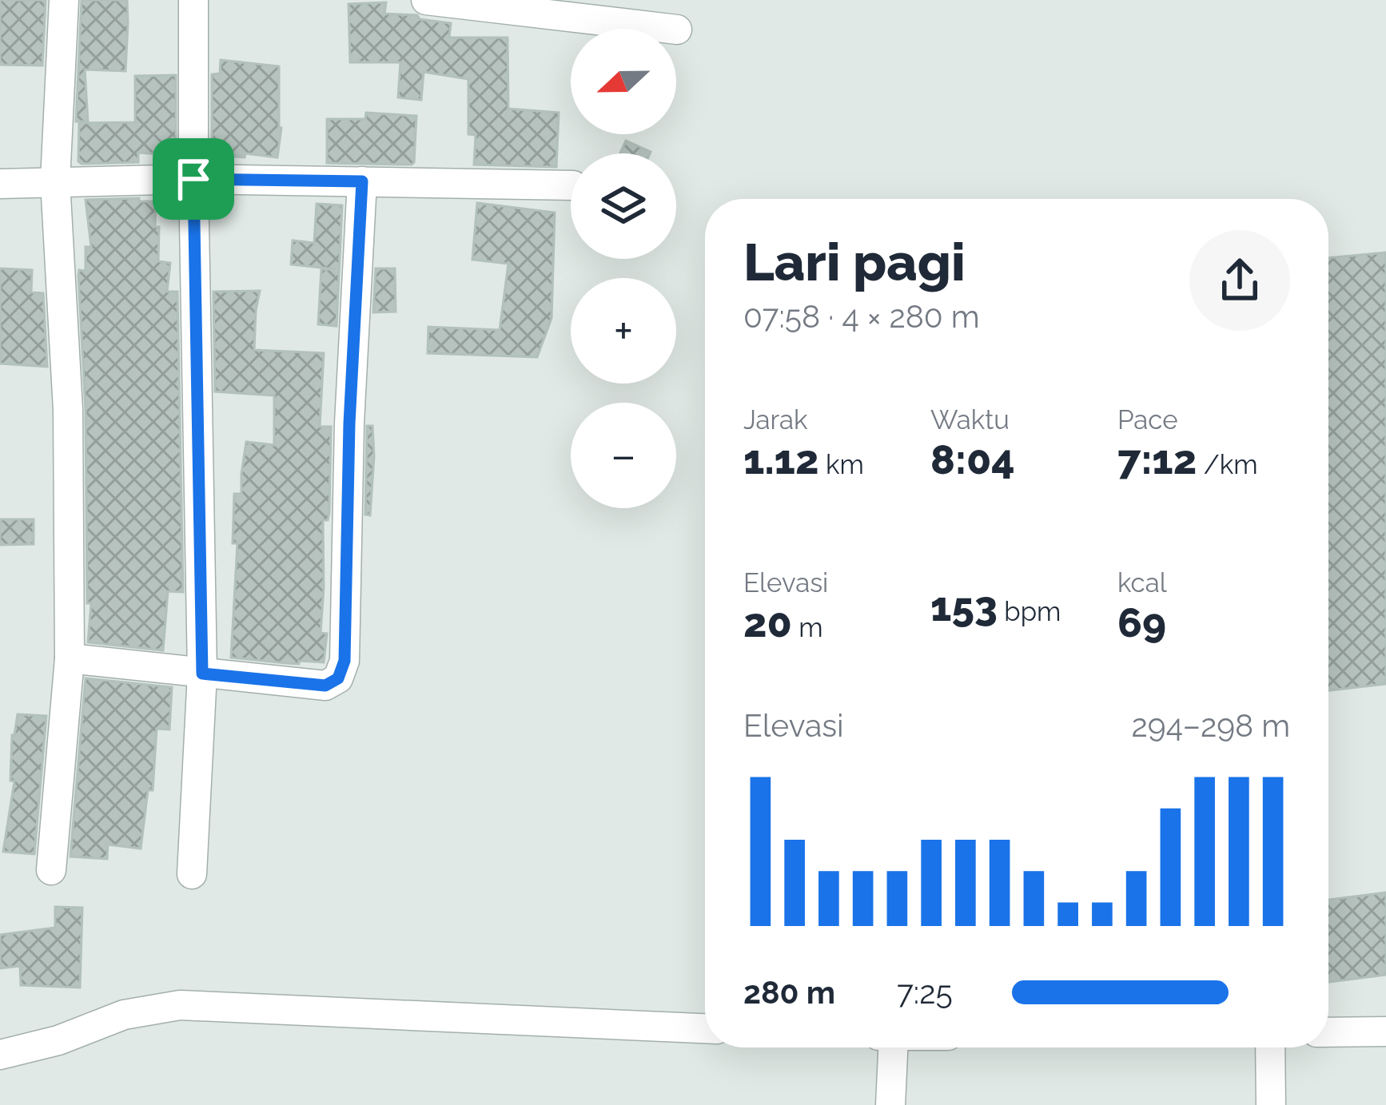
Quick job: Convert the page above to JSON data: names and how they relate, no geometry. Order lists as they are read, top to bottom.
{
  "north": "left",
  "page": {
    "map_buttons": ["+", "−"],
    "heading": ["Lari pagi", "07:58 · 4 × 280 m"],
    "stats": [
      ["Jarak", "1.12 km"],
      ["Waktu", "8:04"],
      ["Pace", "7:12 /km"],
      ["Elevasi", "20 m"],
      ["153 bpm"],
      ["kcal", "69"]
    ],
    "chart": ["Elevasi", "294–298 m"],
    "list": [
      {
        "name": "280 m",
        "note": "7:25"
      }
    ]
  }
}
